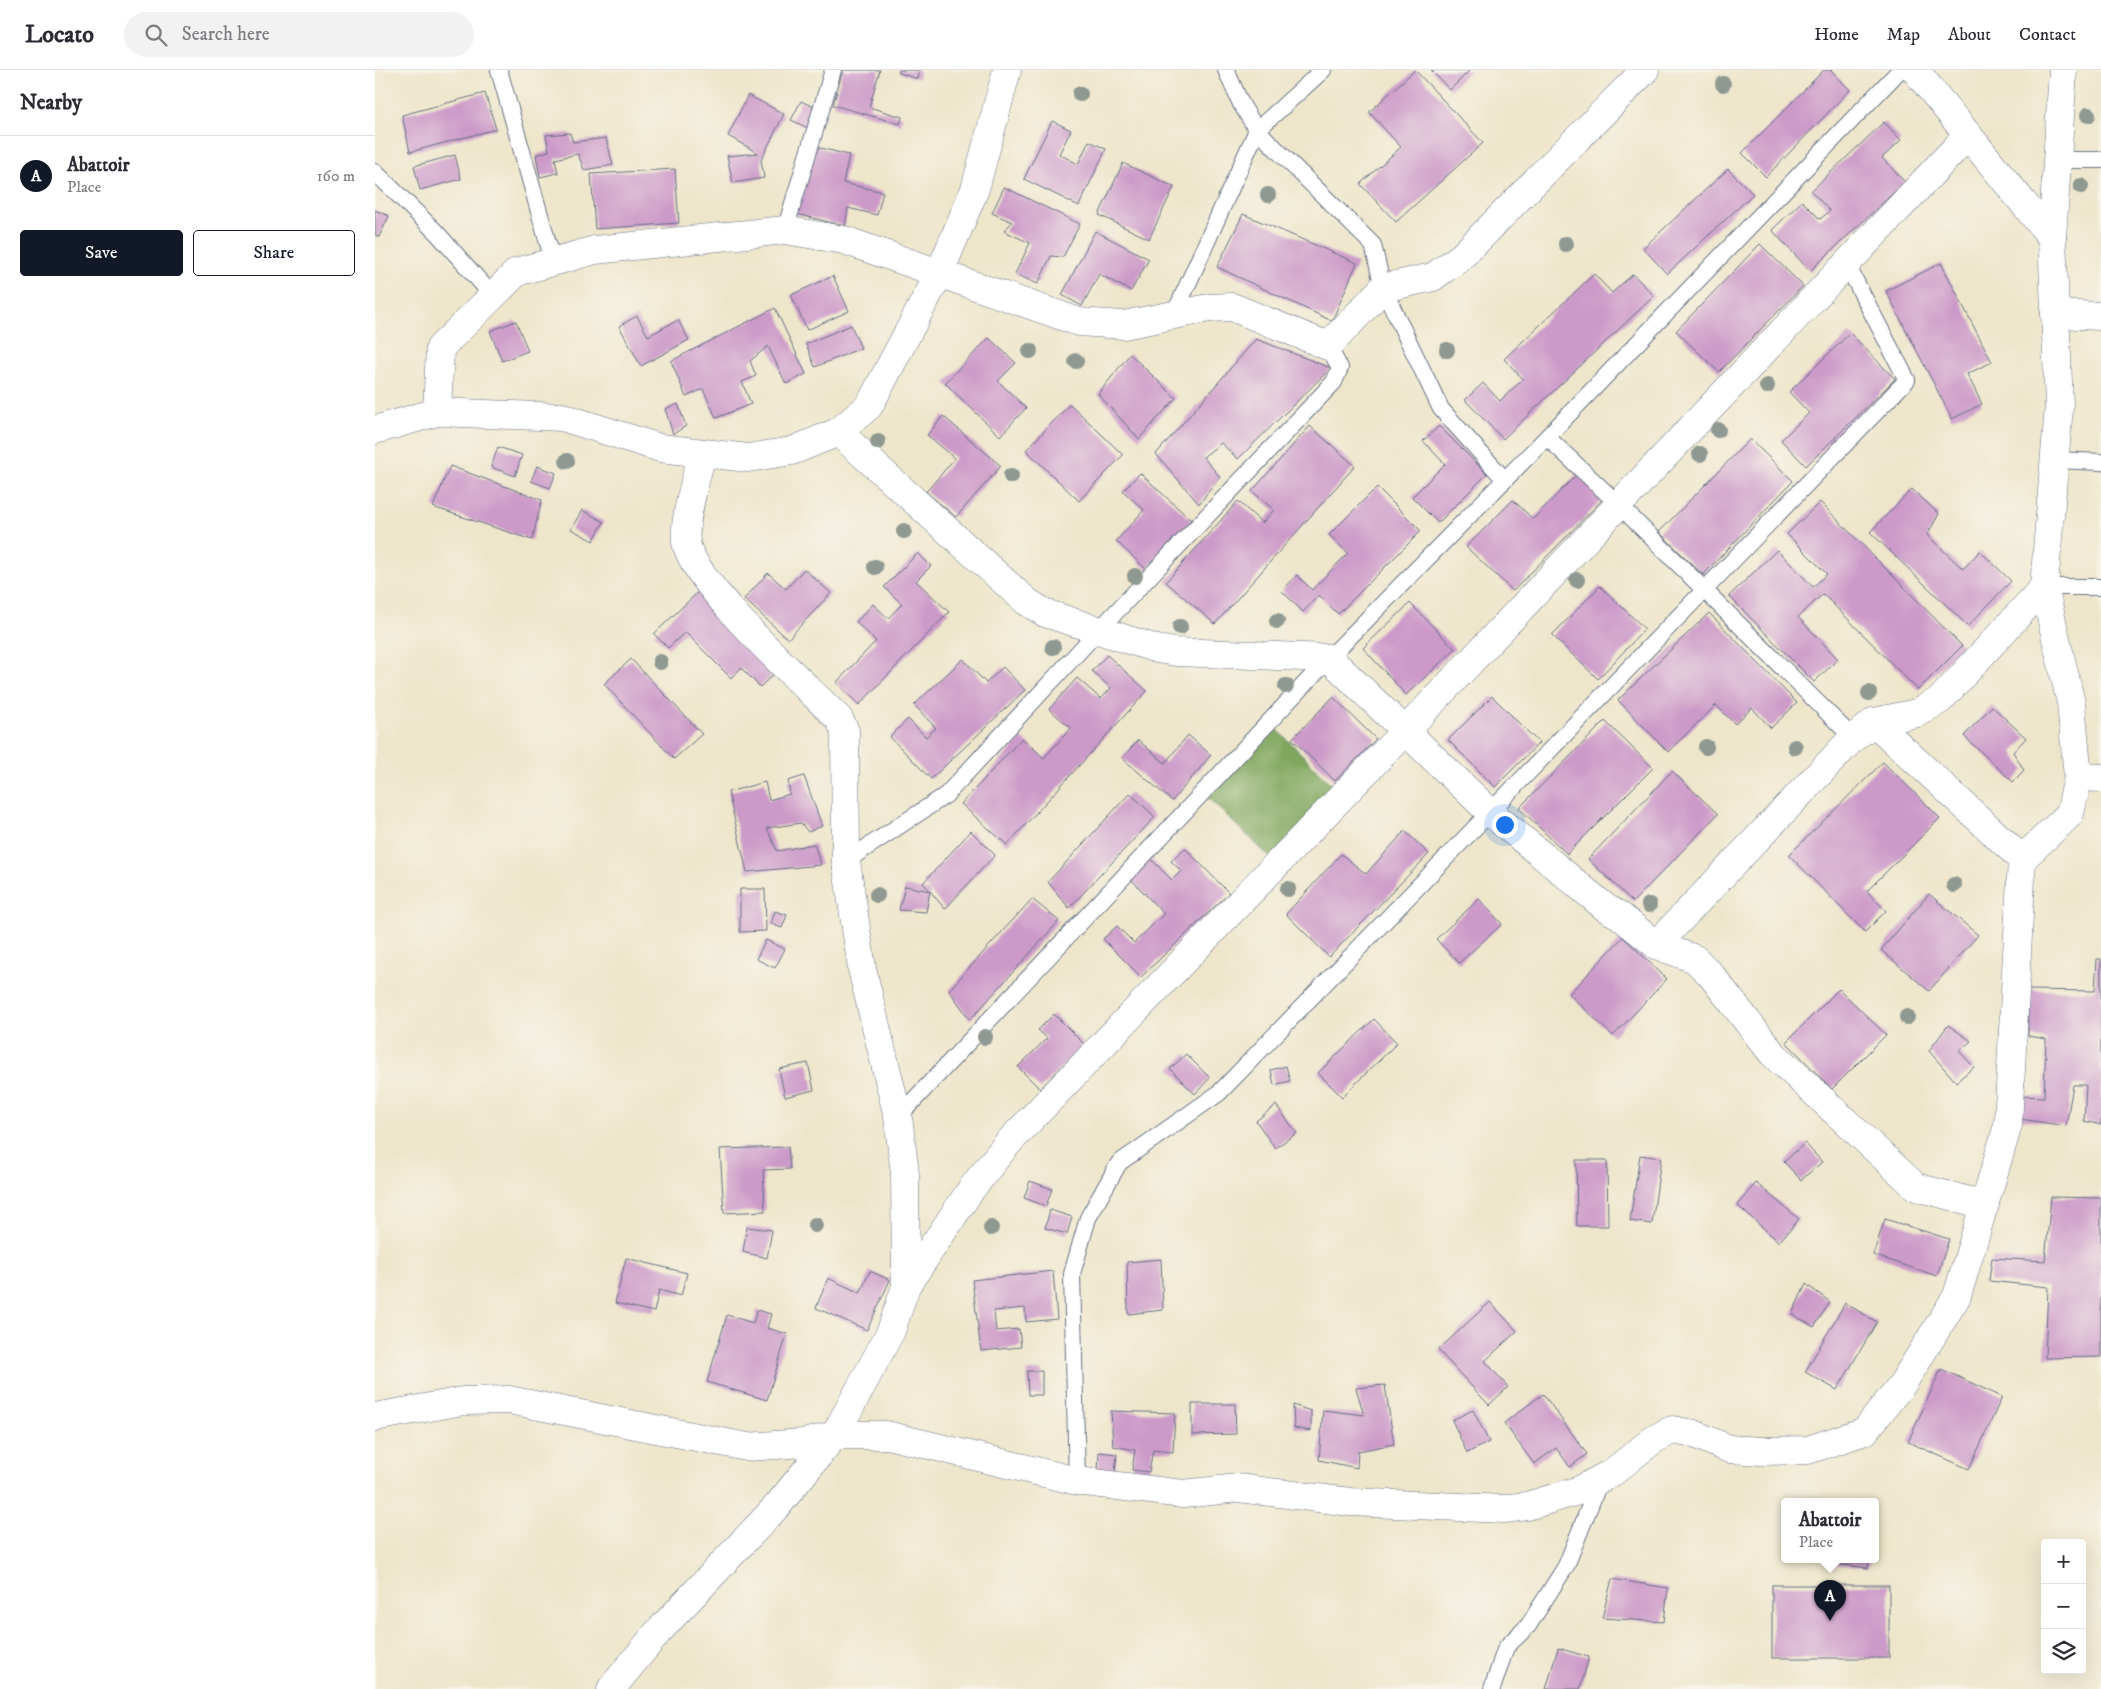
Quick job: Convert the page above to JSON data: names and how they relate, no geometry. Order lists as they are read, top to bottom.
{
  "page": {
    "header": "Locato",
    "search": "Search here",
    "nav": [
      "Home",
      "Map",
      "About",
      "Contact"
    ],
    "heading": "Nearby",
    "list": [
      {
        "mark": "A",
        "name": "Abattoir",
        "note": "Place",
        "value": "160 m"
      }
    ],
    "buttons": ["Save", "Share"],
    "popup": ["Abattoir", "Place"],
    "map_buttons": ["+", "−"],
    "pins": "A"
  }
}
